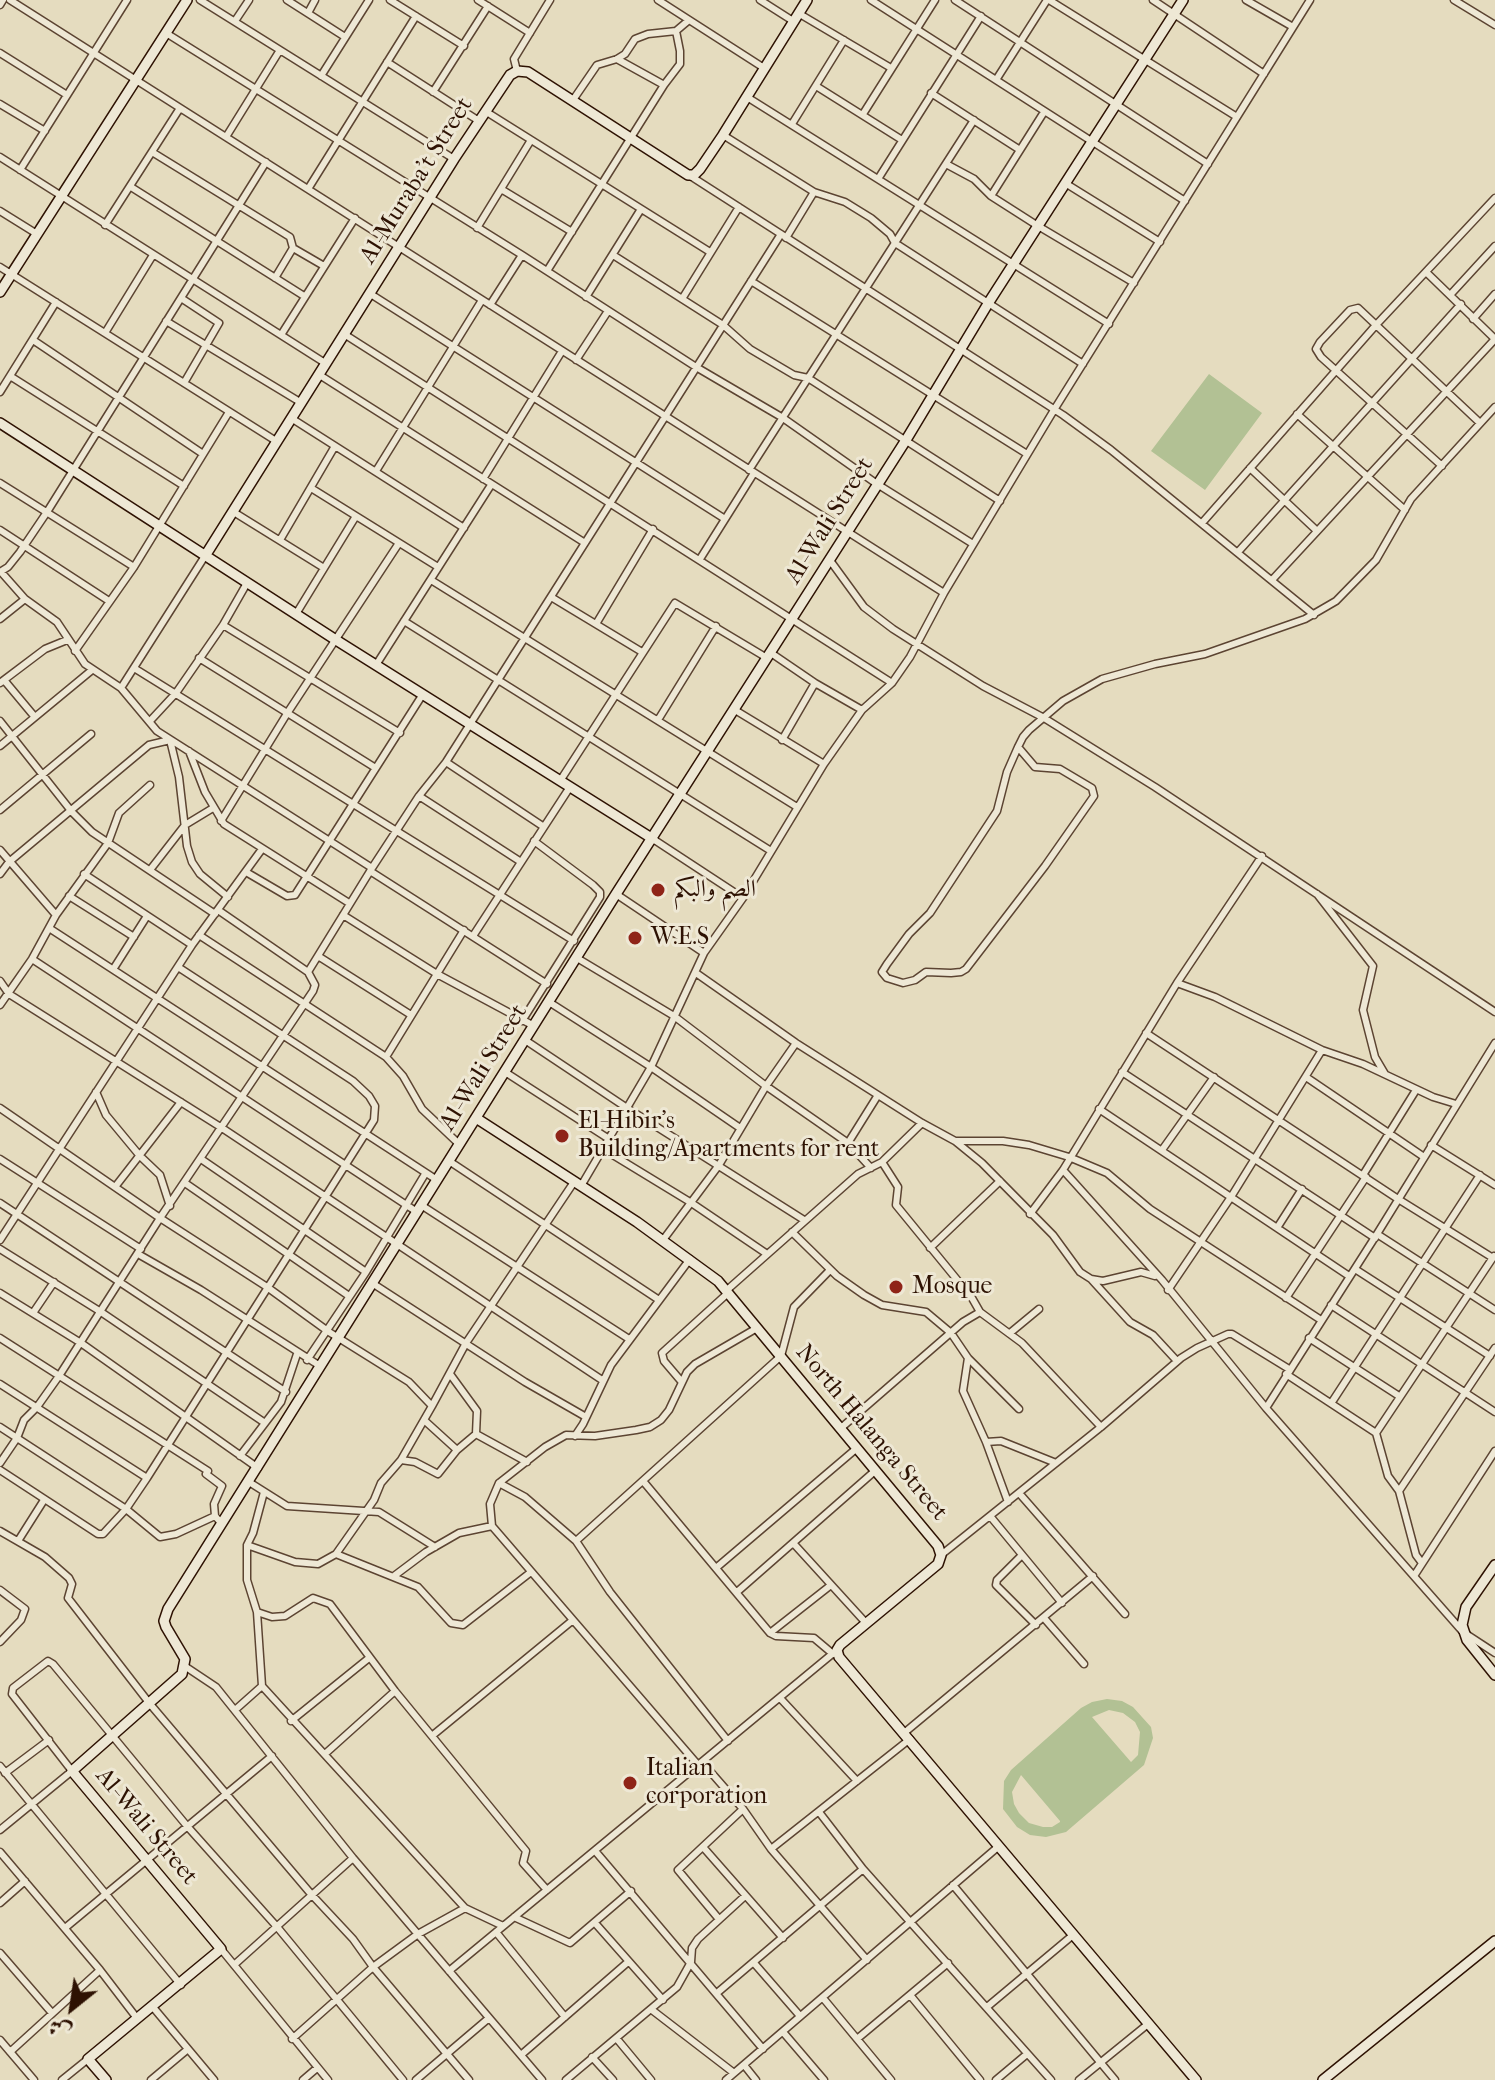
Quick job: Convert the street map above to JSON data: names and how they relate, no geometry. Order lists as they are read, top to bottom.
{
  "streets": {
    "street": ["Al-Muraba't Street", "Al-Wali Street", "North Halanga Street"]
  },
  "crossings": [
    ["Al-Wali Street", "North Halanga Street"]
  ],
  "places": [
    "الصم والبكم",
    "W.E.S",
    "El-Hibir's Building/Apartments for rent",
    "Mosque",
    "Italian corporation"
  ],
  "north": "bottom left"
}
